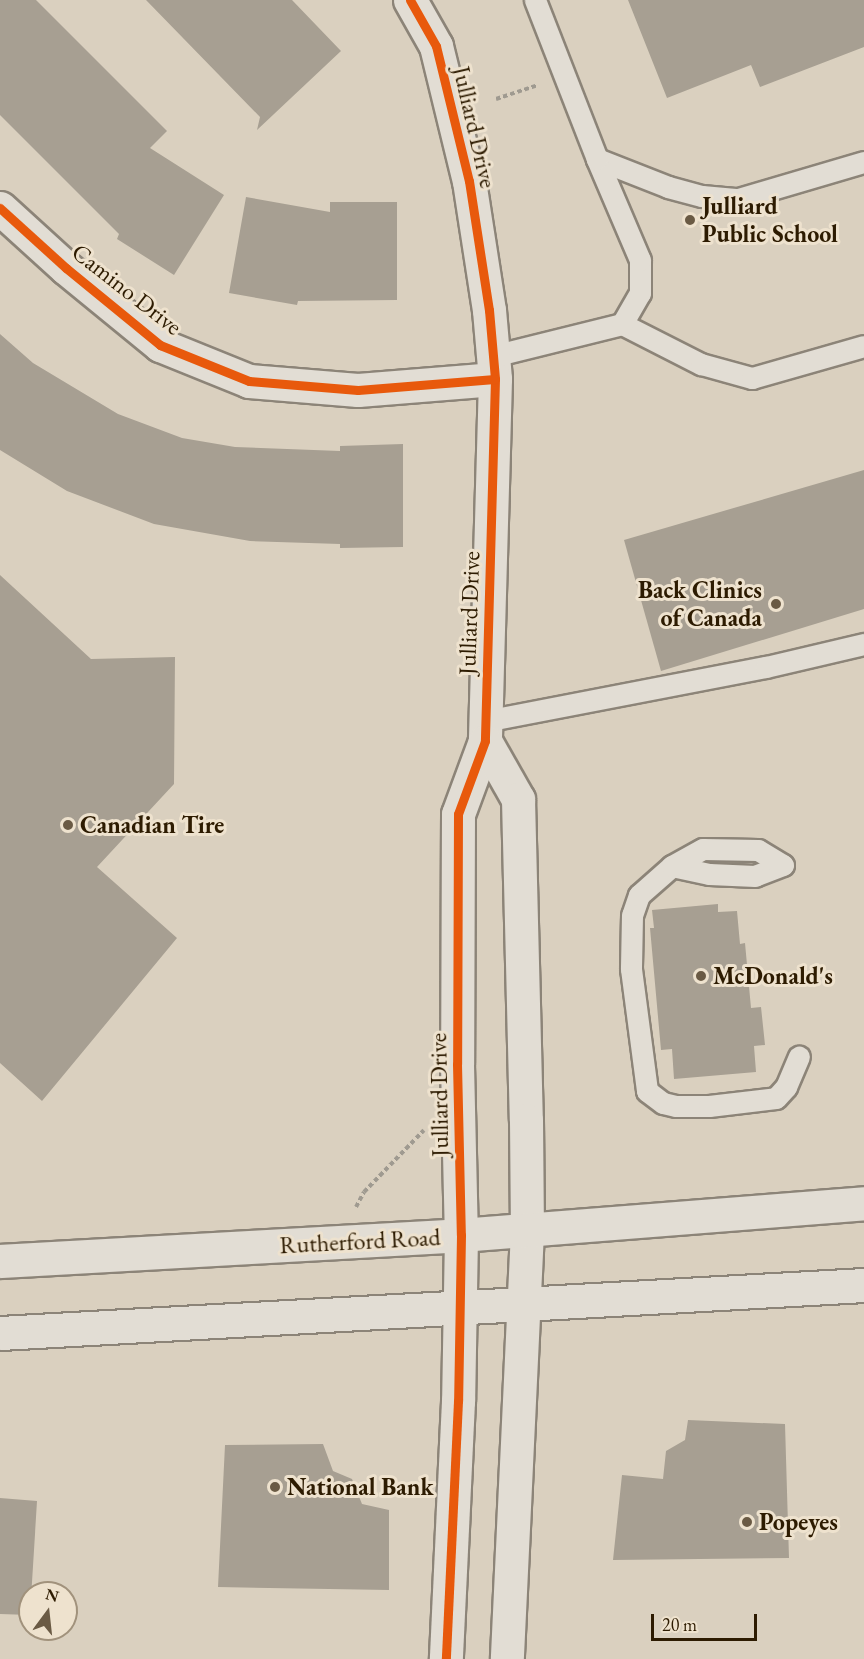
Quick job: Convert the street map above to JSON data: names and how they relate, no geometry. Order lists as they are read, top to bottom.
{
  "streets": {
    "street": ["Julliard Drive", "Camino Drive", "Rutherford Road"]
  },
  "crossings": [
    ["Julliard Drive", "Camino Drive"],
    ["Julliard Drive", "Rutherford Road"]
  ],
  "places": [
    "Julliard Public School",
    "Back Clinics of Canada",
    "Canadian Tire",
    "McDonald's",
    "National Bank",
    "Popeyes"
  ],
  "scale_bar": "20 m",
  "north": "top"
}
